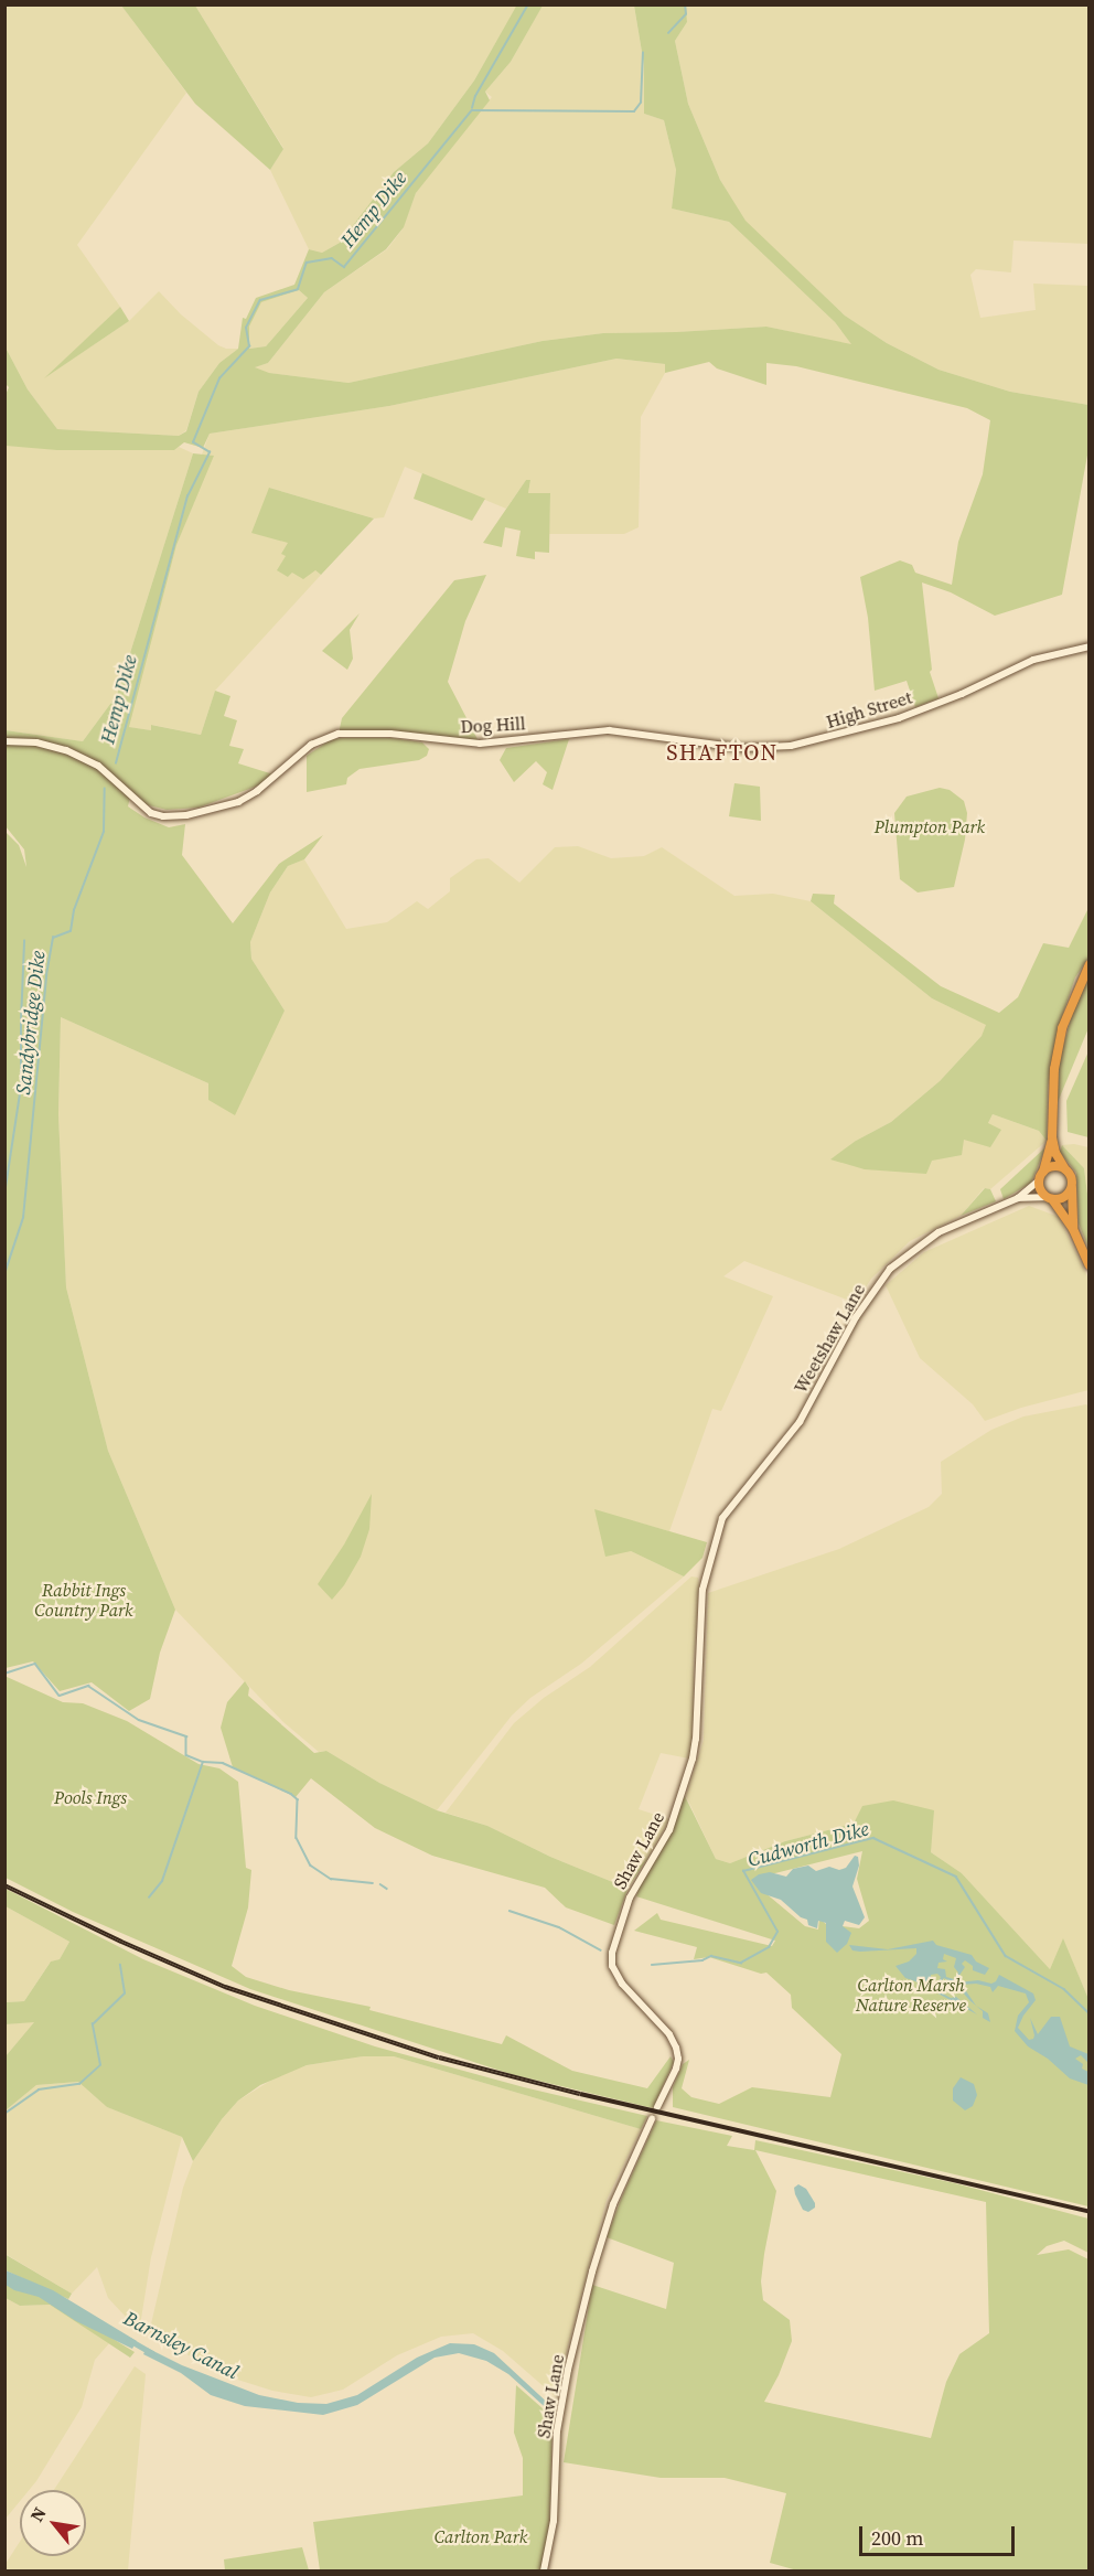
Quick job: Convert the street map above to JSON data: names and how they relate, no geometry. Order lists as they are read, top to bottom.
{
  "streets": {
    "street": [
      "High Street",
      "Dog Hill",
      "Weetshaw Lane",
      "Shaw Lane"
    ]
  },
  "crossings": [
    ["High Street", "Dog Hill"],
    ["Weetshaw Lane", "Shaw Lane"]
  ],
  "districts": ["SHAFTON"],
  "water": [
    "Hemp Dike",
    "Sandybridge Dike",
    "Cudworth Dike",
    "Barnsley Canal"
  ],
  "parks": [
    "Plumpton Park",
    "Rabbit Ings Country Park",
    "Pools Ings",
    "Carlton Marsh Nature Reserve",
    "Carlton Park"
  ],
  "scale_bar": "200 m",
  "north": "top left"
}
